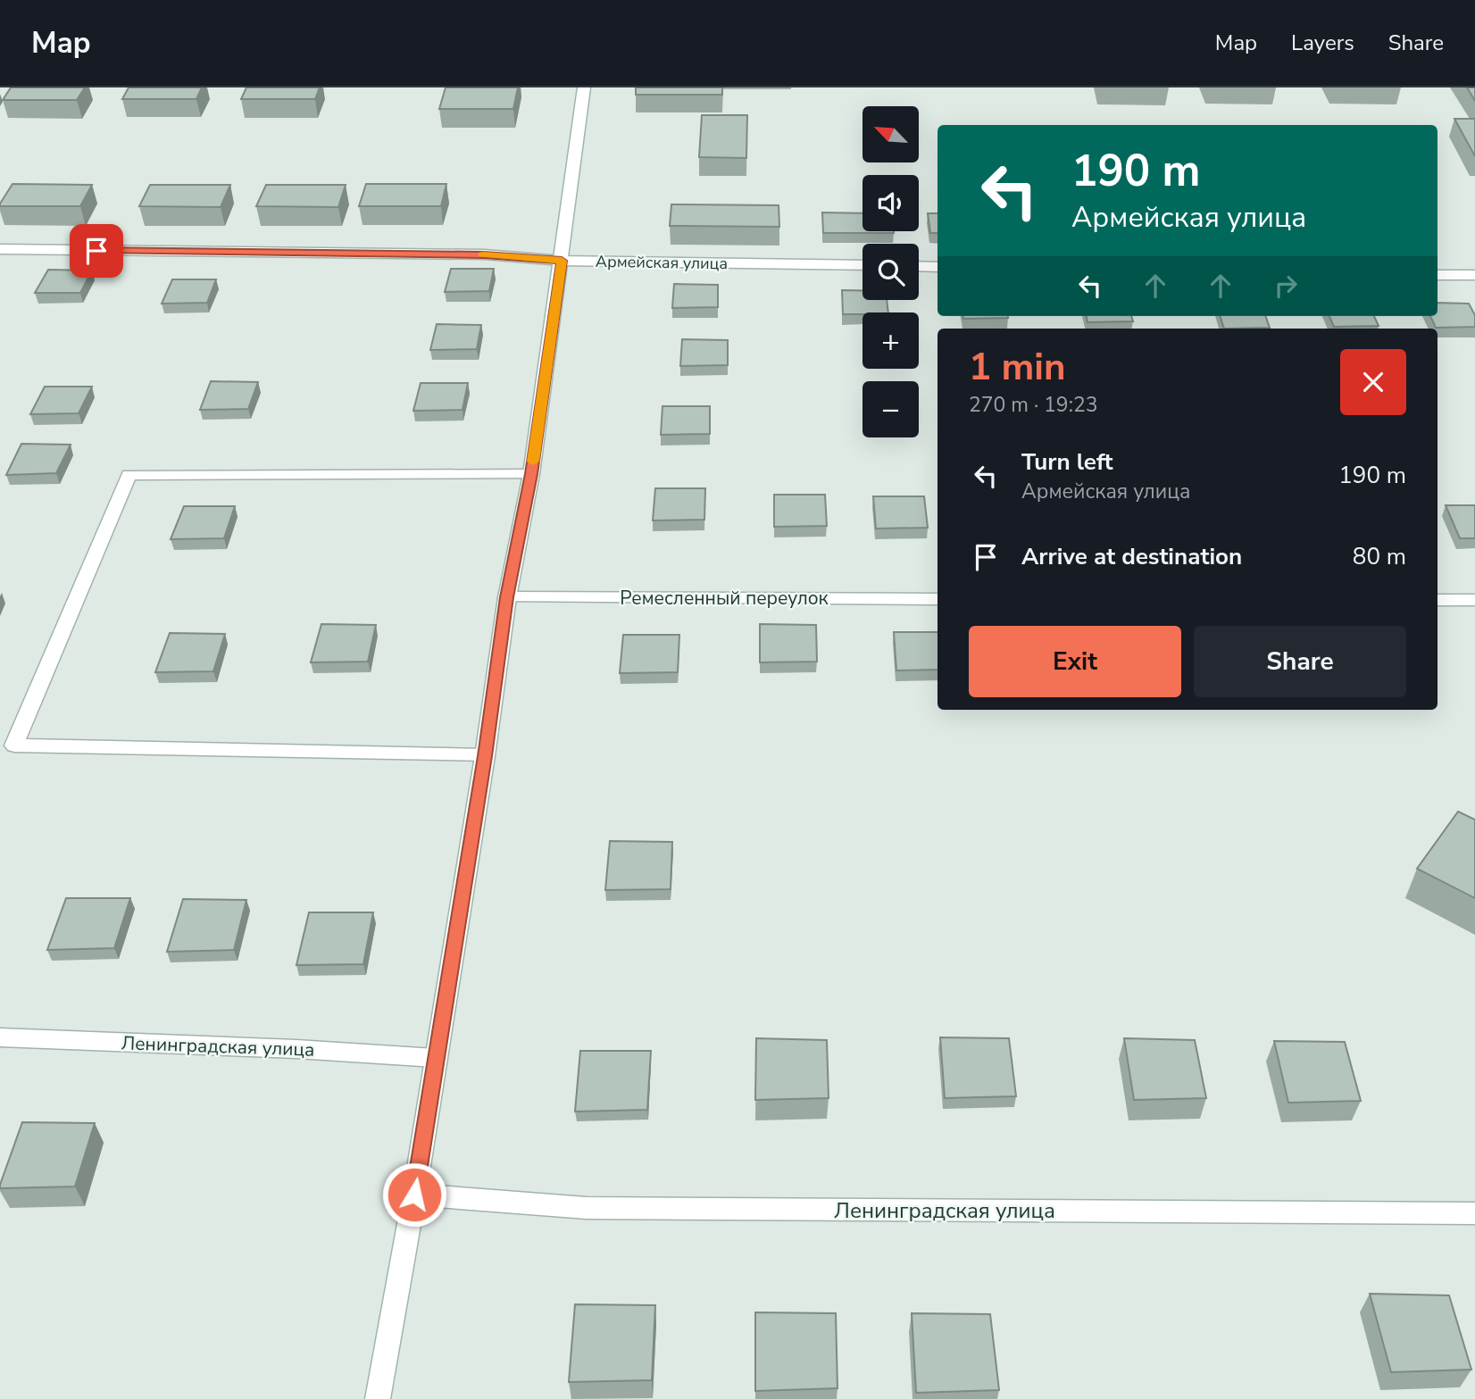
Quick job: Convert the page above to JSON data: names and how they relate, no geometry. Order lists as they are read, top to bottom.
{
  "streets": {
    "street": ["Армейская улица", "Ремесленный переулок", "Ленинградская улица"]
  },
  "north": "top left",
  "page": {
    "header": "Map",
    "nav": ["Map", "Layers", "Share"],
    "map_buttons": ["+", "−"],
    "turn": ["190 m", "Армейская улица"],
    "heading": ["1 min", "270 m · 19:23"],
    "list": [
      {
        "name": "Turn left",
        "note": "Армейская улица",
        "value": "190 m"
      },
      {
        "name": "Arrive at destination",
        "value": "80 m"
      }
    ],
    "buttons": ["Exit", "Share"]
  }
}
